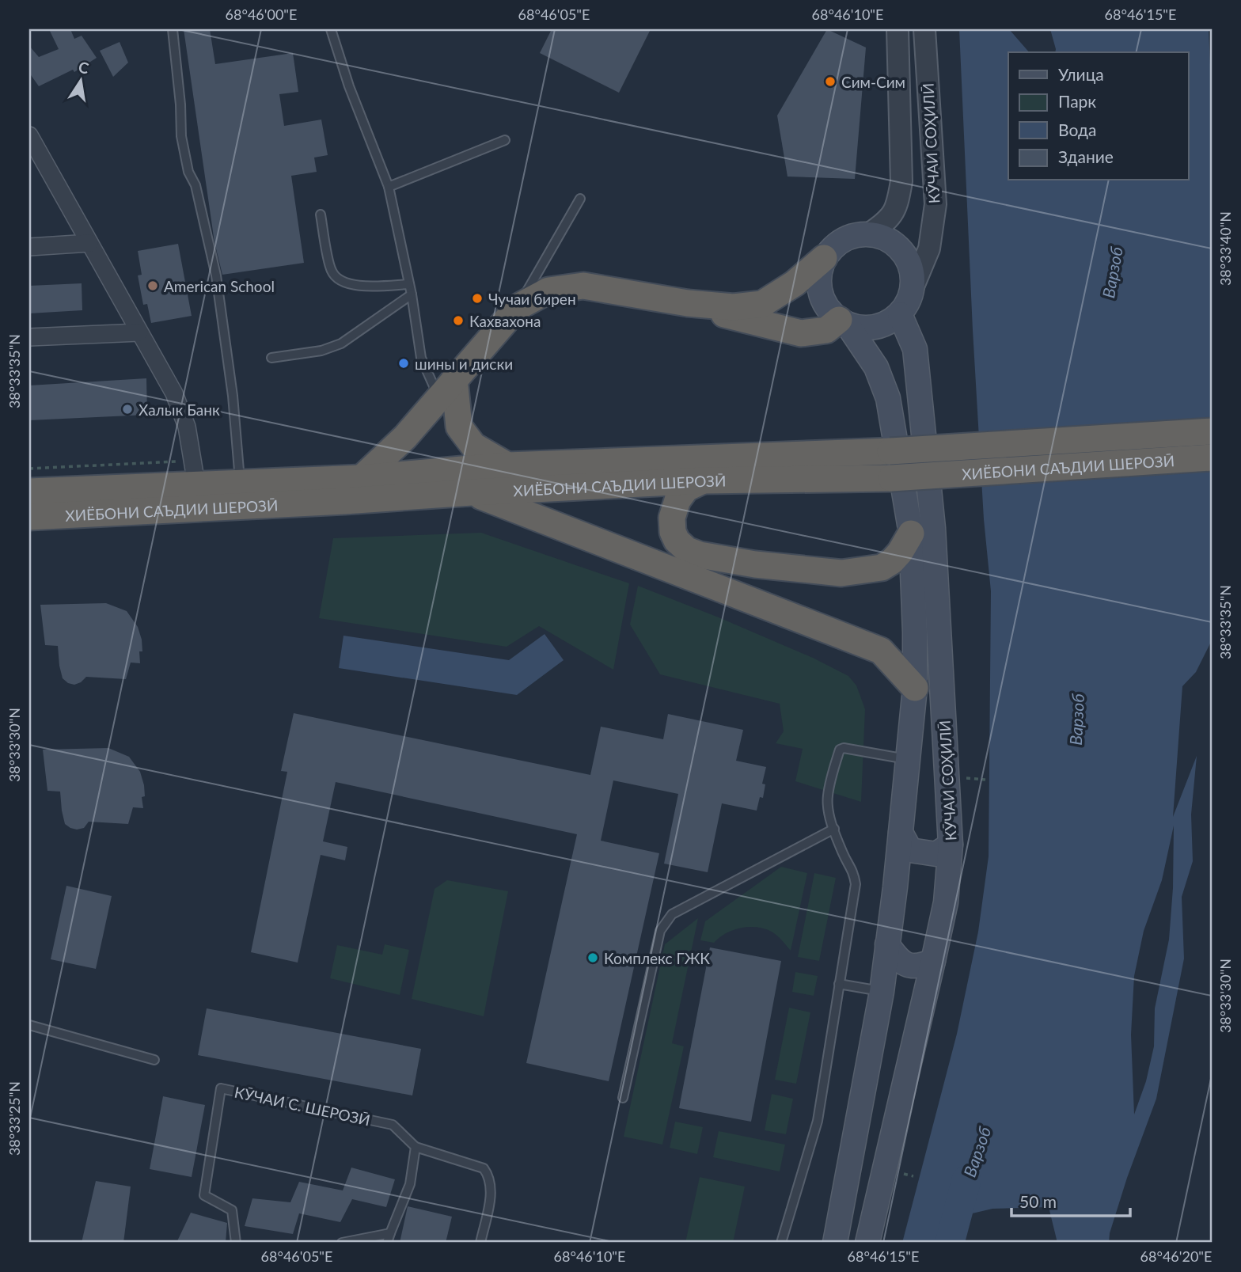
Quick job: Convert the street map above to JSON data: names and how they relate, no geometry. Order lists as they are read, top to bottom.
{
  "streets": {
    "highway": ["ХИЁБОНИ САЪДИИ ШЕРОЗӢ"],
    "main road": ["КӮЧАИ СОҲИЛӢ"],
    "lane": ["КӮЧАИ С. ШЕРОЗӢ"]
  },
  "water": ["Варзоб"],
  "places": [
    "Сим-Сим",
    "American School",
    "Чучаи бирен",
    "Кахвахона",
    "шины и диски",
    "Халык Банк",
    "Комплекс ГЖК"
  ],
  "legend": [
    "Улица",
    "Парк",
    "Вода",
    "Здание"
  ],
  "scale_bar": "50 m",
  "north": "top",
  "coordinates": [
    "68°46'00\"E",
    "68°46'05\"E",
    "68°46'10\"E",
    "68°46'15\"E",
    "38°33'40\"N",
    "38°33'35\"N",
    "38°33'30\"N",
    "38°33'25\"N",
    "68°46'20\"E"
  ]
}
